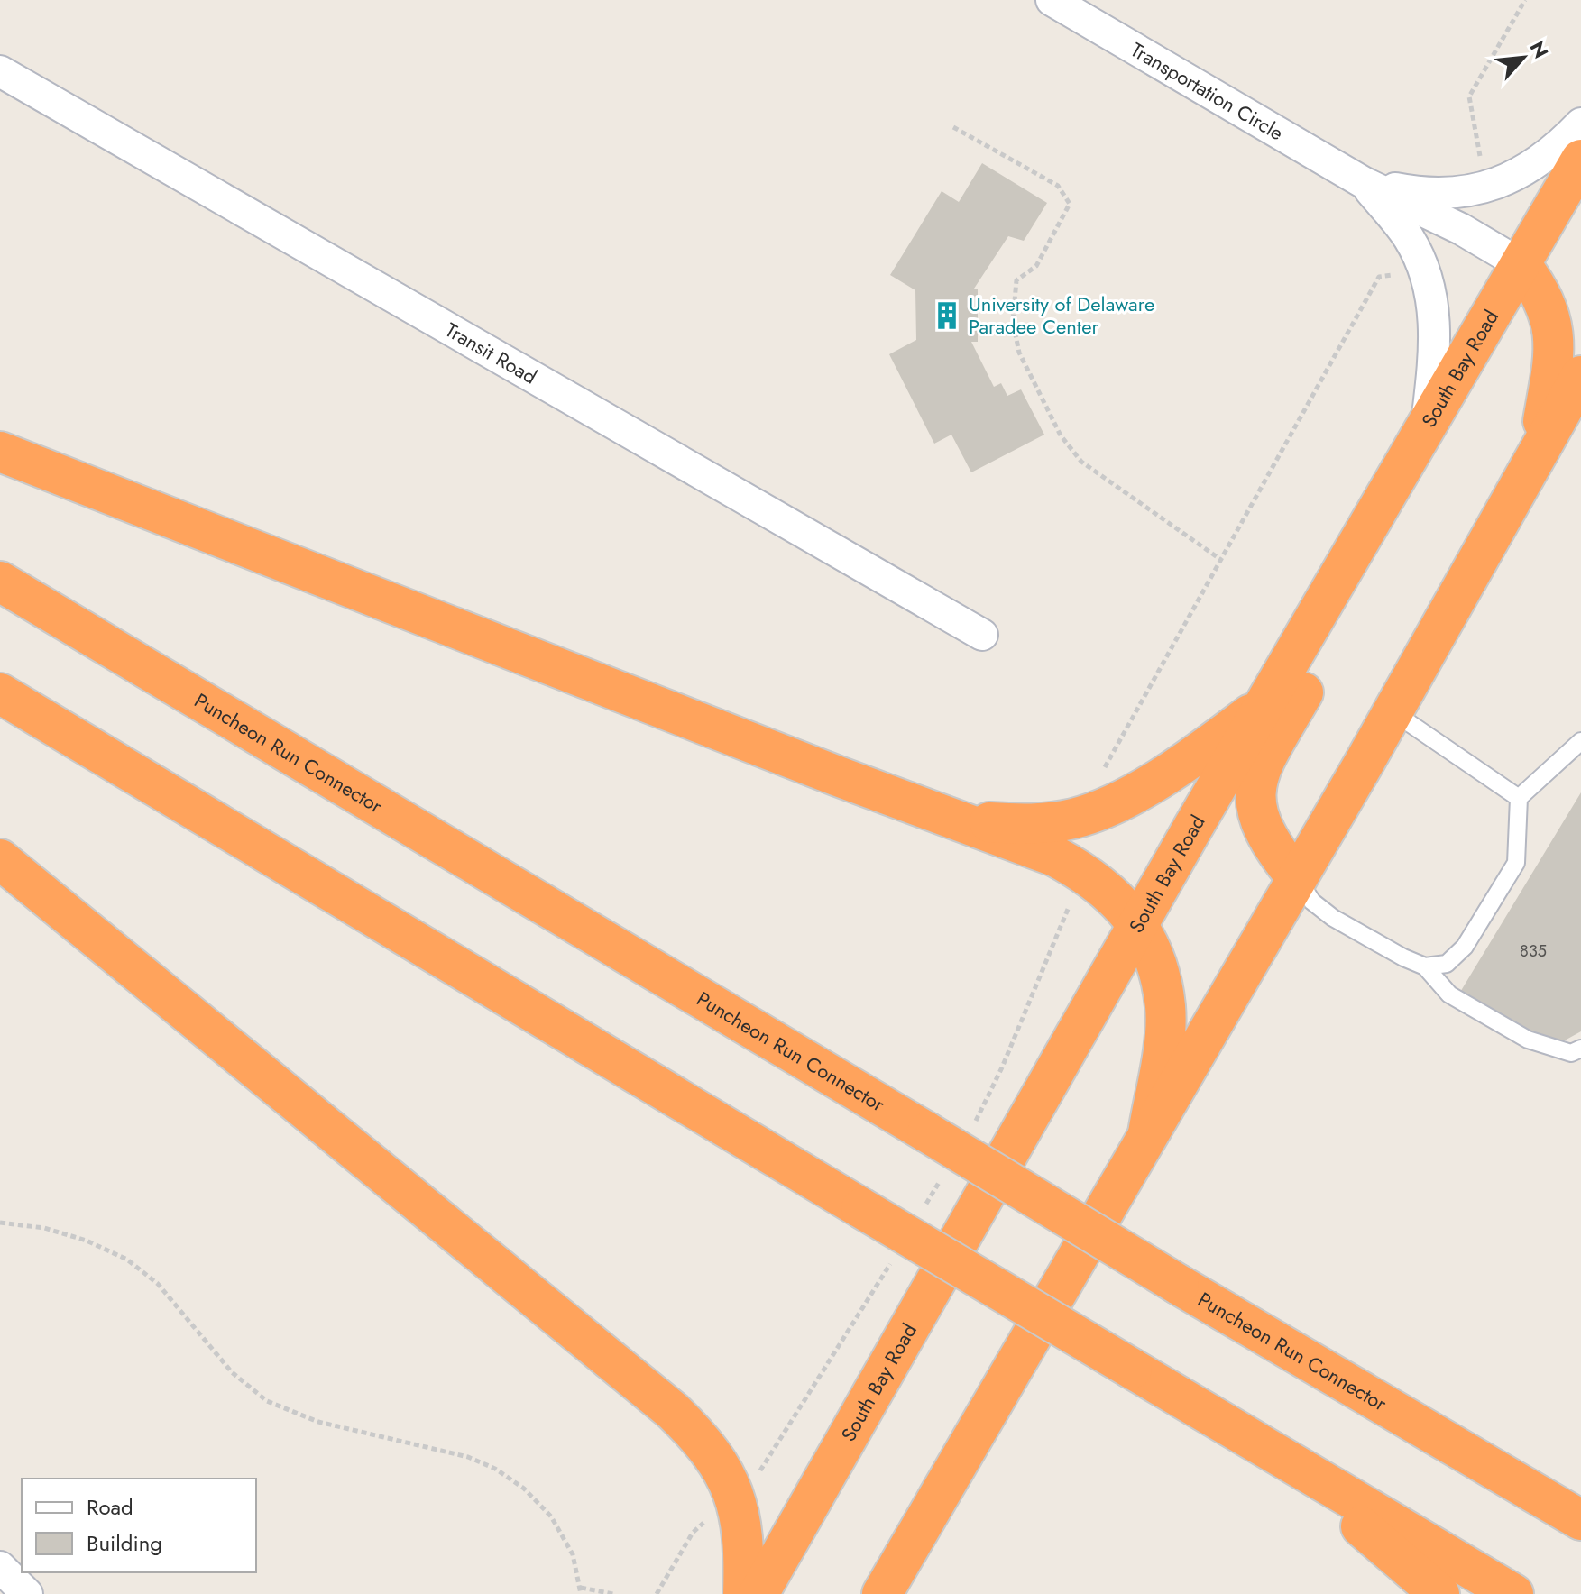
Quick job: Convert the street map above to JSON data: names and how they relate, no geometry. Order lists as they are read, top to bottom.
{
  "streets": {
    "highway": ["South Bay Road", "Puncheon Run Connector"],
    "street": ["Transportation Circle", "Transit Road"]
  },
  "crossings": [
    ["Transportation Circle", "South Bay Road"]
  ],
  "places": {
    "building": ["University of Delaware Paradee Center"]
  },
  "house_numbers": ["835"],
  "legend": ["Road", "Building"],
  "north": "top right"
}
